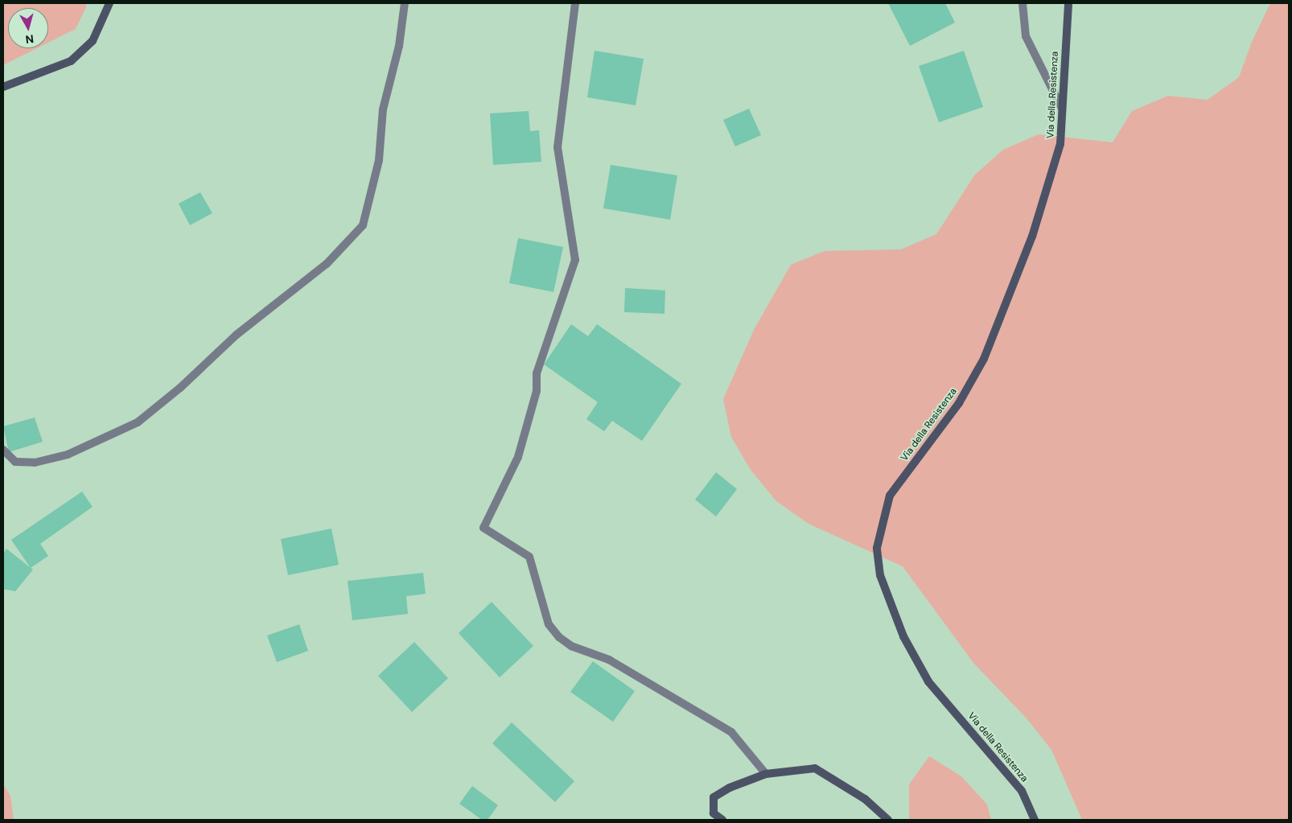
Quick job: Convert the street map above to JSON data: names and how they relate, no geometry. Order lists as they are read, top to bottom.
{
  "streets": {
    "street": ["Via della Resistenza"]
  },
  "north": "bottom"
}
